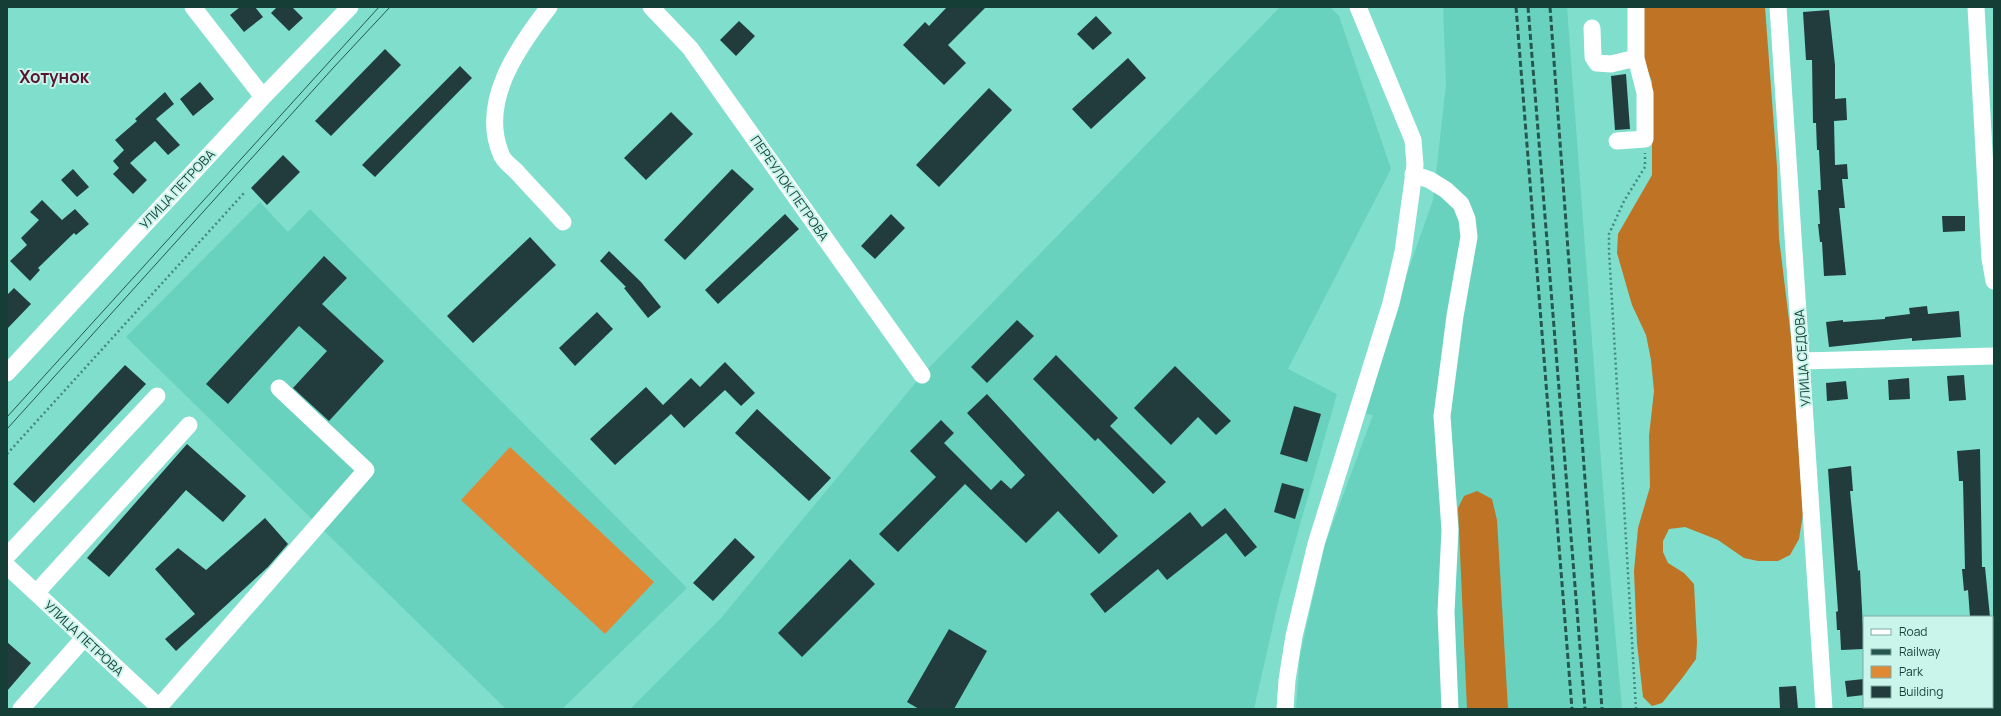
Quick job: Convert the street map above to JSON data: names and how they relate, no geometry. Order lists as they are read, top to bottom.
{
  "streets": {
    "street": ["ПЕРЕУЛОК ПЕТРОВА", "УЛИЦА ПЕТРОВА", "УЛИЦА СЕДОВА"]
  },
  "districts": ["Хотунок"],
  "legend": [
    "Road",
    "Railway",
    "Park",
    "Building"
  ]
}
